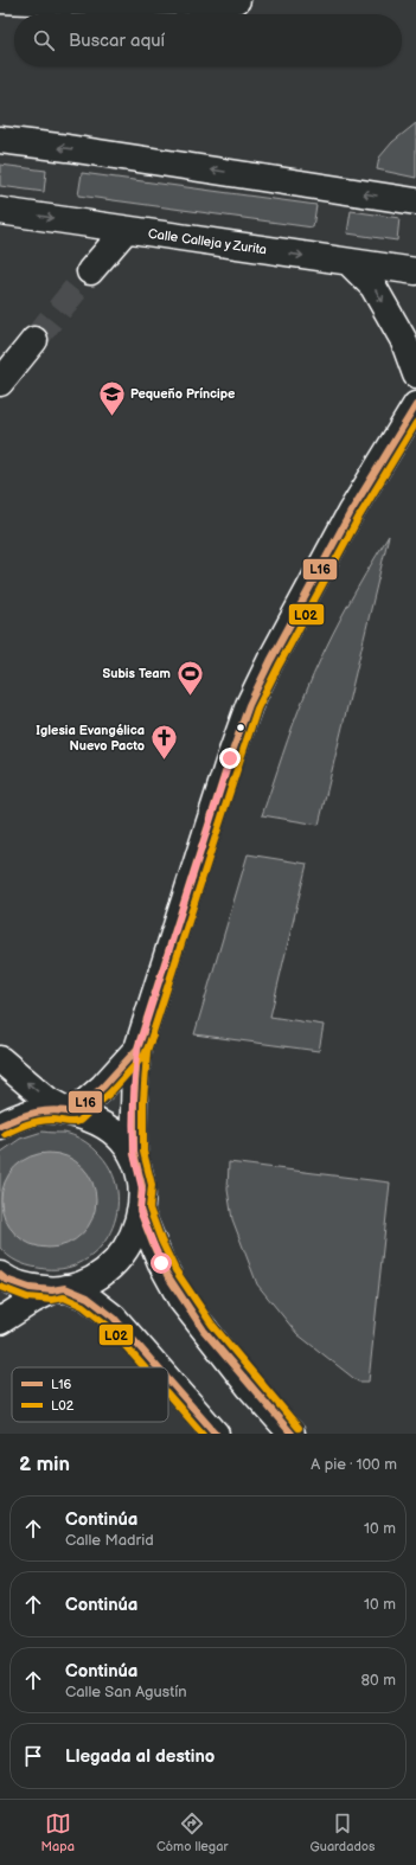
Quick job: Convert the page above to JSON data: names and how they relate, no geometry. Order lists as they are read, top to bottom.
{
  "streets": {
    "street": ["Calle Calleja y Zurita"]
  },
  "places": {
    "school or university": ["Pequeño Príncipe"],
    "sports": ["Subis Team"],
    "church": ["Iglesia Evangélica Nuevo Pacto"]
  },
  "lines": ["transit line L16", "transit line L02"],
  "legend": ["L16", "L02"],
  "page": {
    "search": "Buscar aquí",
    "heading": ["2 min", "A pie · 100 m"],
    "list": [
      ["Continúa", "Calle Madrid", "10 m"],
      ["Continúa", "10 m"],
      ["Continúa", "Calle San Agustín", "80 m"],
      "Llegada al destino"
    ],
    "nav": ["Mapa", "Cómo llegar", "Guardados"]
  }
}
